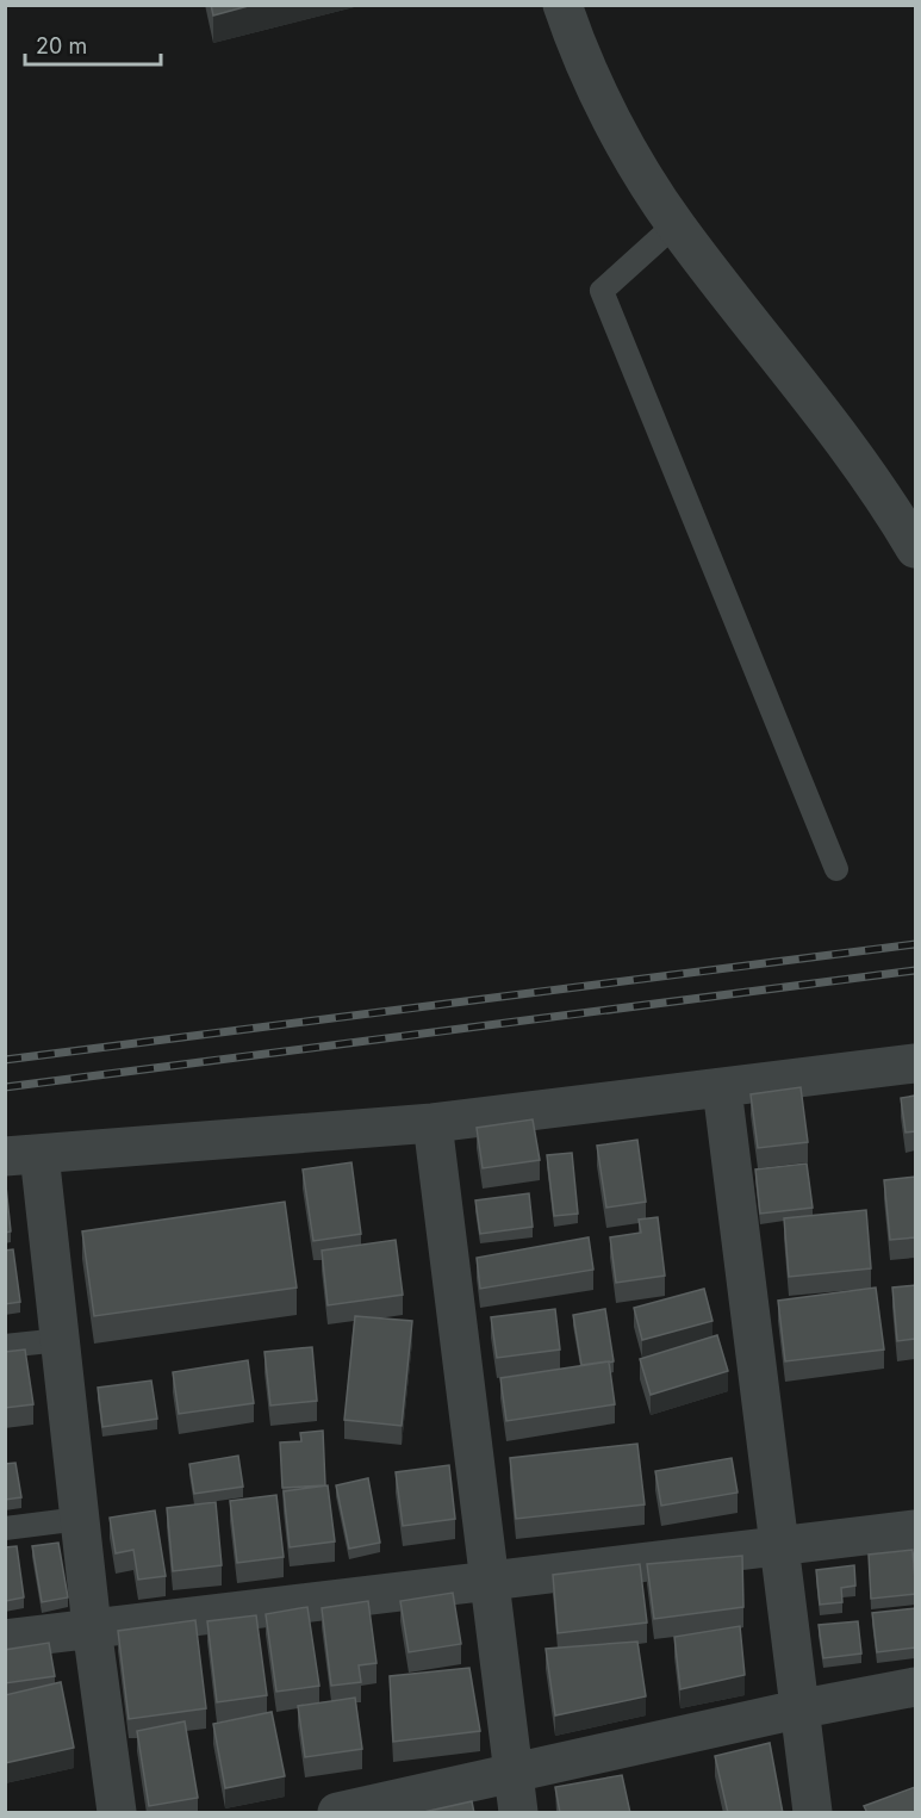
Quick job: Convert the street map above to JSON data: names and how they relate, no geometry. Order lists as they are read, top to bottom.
{
  "scale_bar": "20 m"
}
